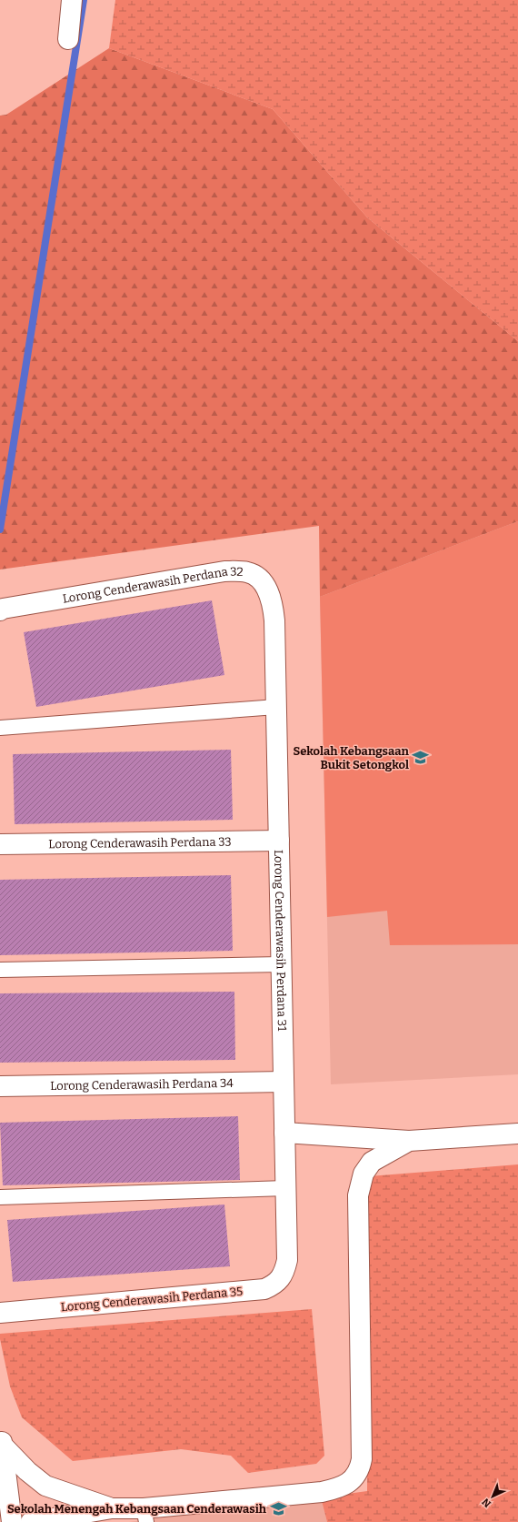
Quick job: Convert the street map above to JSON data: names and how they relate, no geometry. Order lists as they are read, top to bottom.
{
  "streets": {
    "street": [
      "Lorong Cenderawasih Perdana 32",
      "Lorong Cenderawasih Perdana 33",
      "Lorong Cenderawasih Perdana 31",
      "Lorong Cenderawasih Perdana 34",
      "Lorong Cenderawasih Perdana 35"
    ]
  },
  "crossings": [
    ["Lorong Cenderawasih Perdana 32", "Lorong Cenderawasih Perdana 31"],
    ["Lorong Cenderawasih Perdana 33", "Lorong Cenderawasih Perdana 31"],
    ["Lorong Cenderawasih Perdana 31", "Lorong Cenderawasih Perdana 34"],
    ["Lorong Cenderawasih Perdana 31", "Lorong Cenderawasih Perdana 35"]
  ],
  "places": {
    "school or university": ["Sekolah Kebangsaan Bukit Setongkol", "Sekolah Menengah Kebangsaan Cenderawasih"]
  },
  "north": "bottom left"
}
